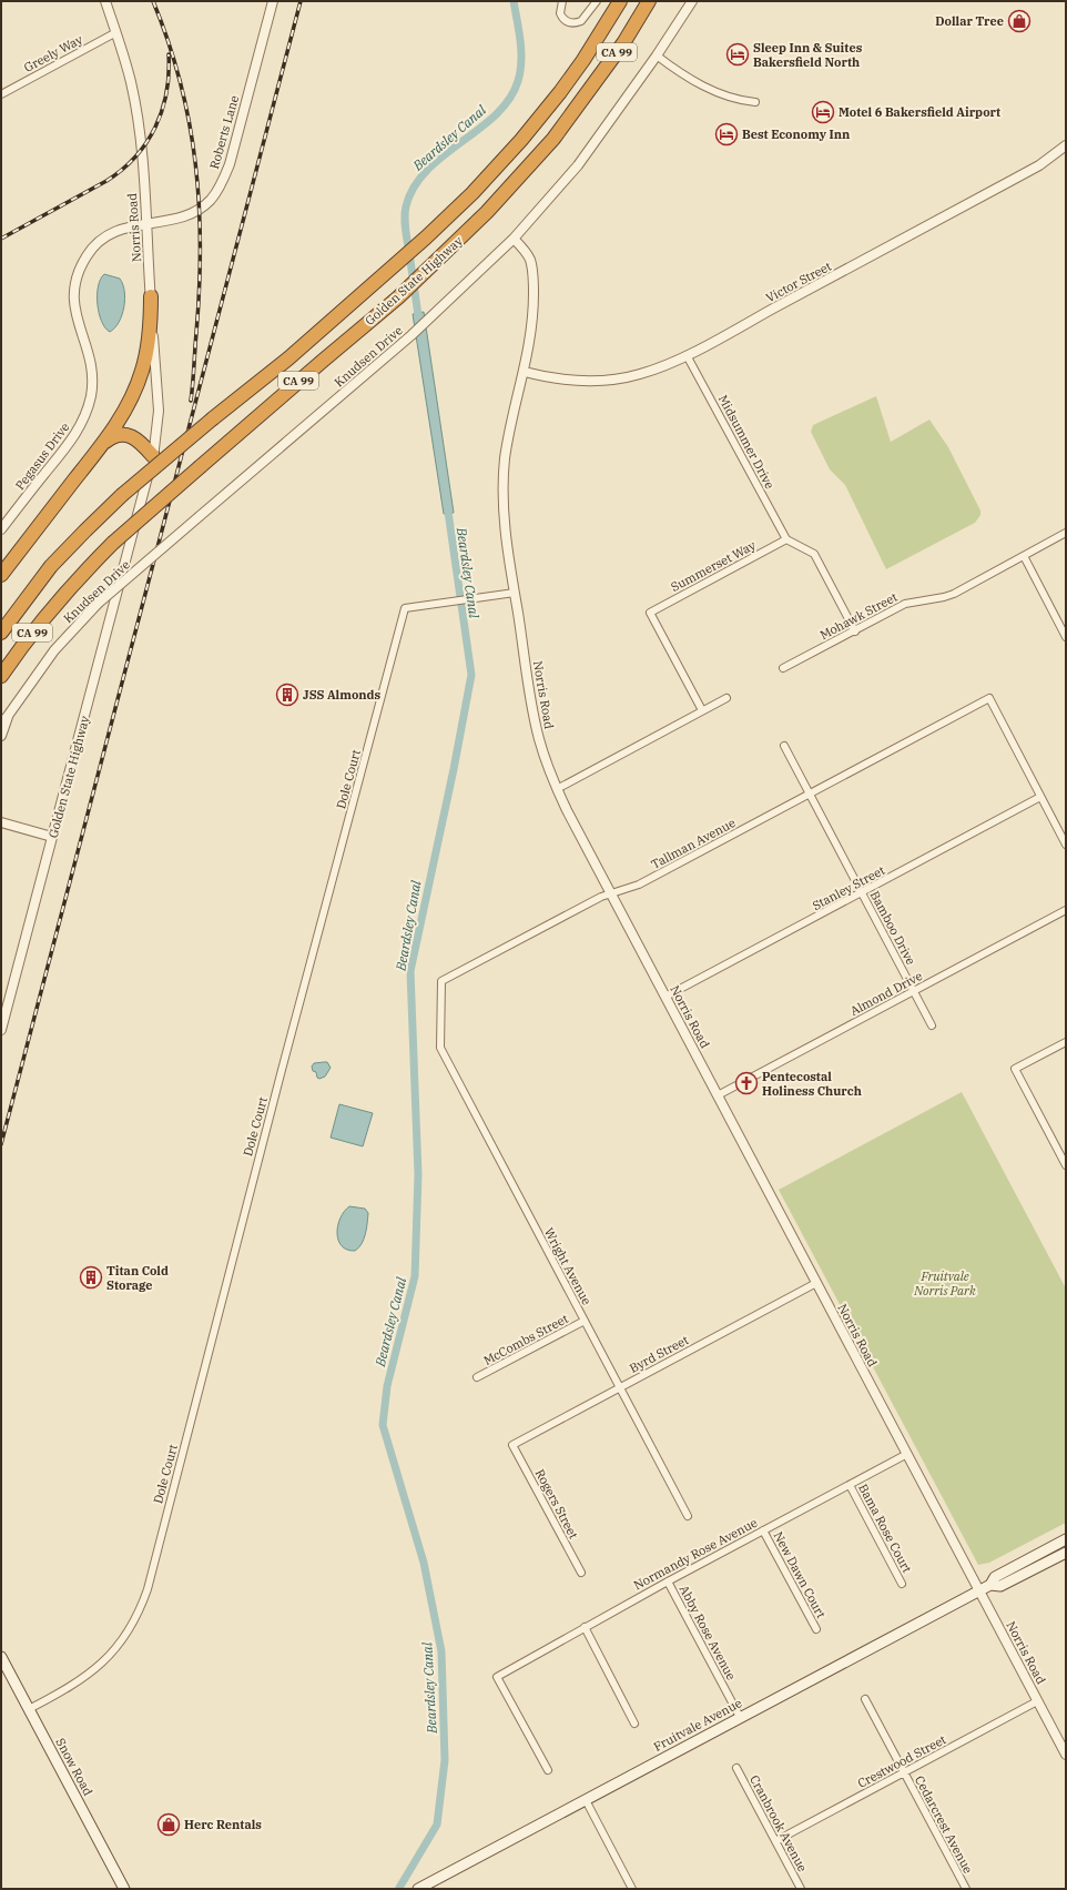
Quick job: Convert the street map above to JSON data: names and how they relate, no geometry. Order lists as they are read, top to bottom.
{
  "streets": {
    "highway": ["CA 99", "Golden State Highway"],
    "main road": ["Fruitvale Avenue", "Snow Road"],
    "street": [
      "Greely Way",
      "Roberts Lane",
      "Norris Road",
      "Victor Street",
      "Knudsen Drive",
      "Midsummer Drive",
      "Pegasus Drive",
      "Summerset Way",
      "Mohawk Street",
      "Dole Court",
      "Tallman Avenue",
      "Stanley Street",
      "Bamboo Drive",
      "Almond Drive",
      "Wright Avenue",
      "McCombs Street",
      "Byrd Street",
      "Rogers Street",
      "Bama Rose Court",
      "Normandy Rose Avenue",
      "New Dawn Court",
      "Abby Rose Avenue",
      "Crestwood Street",
      "Cranbrook Avenue",
      "Cedarcrest Avenue"
    ]
  },
  "crossings": [
    ["Greely Way", "Norris Road"],
    ["Roberts Lane", "Norris Road"],
    ["Roberts Lane", "Pegasus Drive"],
    ["Norris Road", "Golden State Highway"],
    ["Norris Road", "Victor Street"],
    ["Norris Road", "Knudsen Drive"],
    ["Norris Road", "Pegasus Drive"],
    ["Norris Road", "Dole Court"],
    ["Norris Road", "Tallman Avenue"],
    ["Norris Road", "Stanley Street"],
    ["Norris Road", "Almond Drive"],
    ["Norris Road", "Byrd Street"],
    ["Norris Road", "Normandy Rose Avenue"],
    ["Norris Road", "Fruitvale Avenue"],
    ["Norris Road", "Crestwood Street"],
    ["Victor Street", "Midsummer Drive"],
    ["Midsummer Drive", "Summerset Way"],
    ["Dole Court", "Snow Road"],
    ["Tallman Avenue", "Stanley Street"],
    ["Tallman Avenue", "Bamboo Drive"],
    ["Tallman Avenue", "Wright Avenue"],
    ["Stanley Street", "Bamboo Drive"],
    ["Bamboo Drive", "Almond Drive"],
    ["Wright Avenue", "McCombs Street"],
    ["Wright Avenue", "Byrd Street"],
    ["Byrd Street", "Rogers Street"],
    ["Bama Rose Court", "Normandy Rose Avenue"],
    ["Normandy Rose Avenue", "New Dawn Court"],
    ["Normandy Rose Avenue", "Abby Rose Avenue"],
    ["Abby Rose Avenue", "Fruitvale Avenue"],
    ["Crestwood Street", "Cranbrook Avenue"],
    ["Crestwood Street", "Cedarcrest Avenue"]
  ],
  "water": ["Beardsley Canal"],
  "parks": ["Fruitvale Norris Park"],
  "places": {
    "shop": ["Dollar Tree", "Herc Rentals"],
    "hotel": ["Sleep Inn & Suites Bakersfield North", "Motel 6 Bakersfield Airport", "Best Economy Inn"],
    "building": ["JSS Almonds", "Titan Cold Storage"],
    "church": ["Pentecostal Holiness Church"]
  }
}
